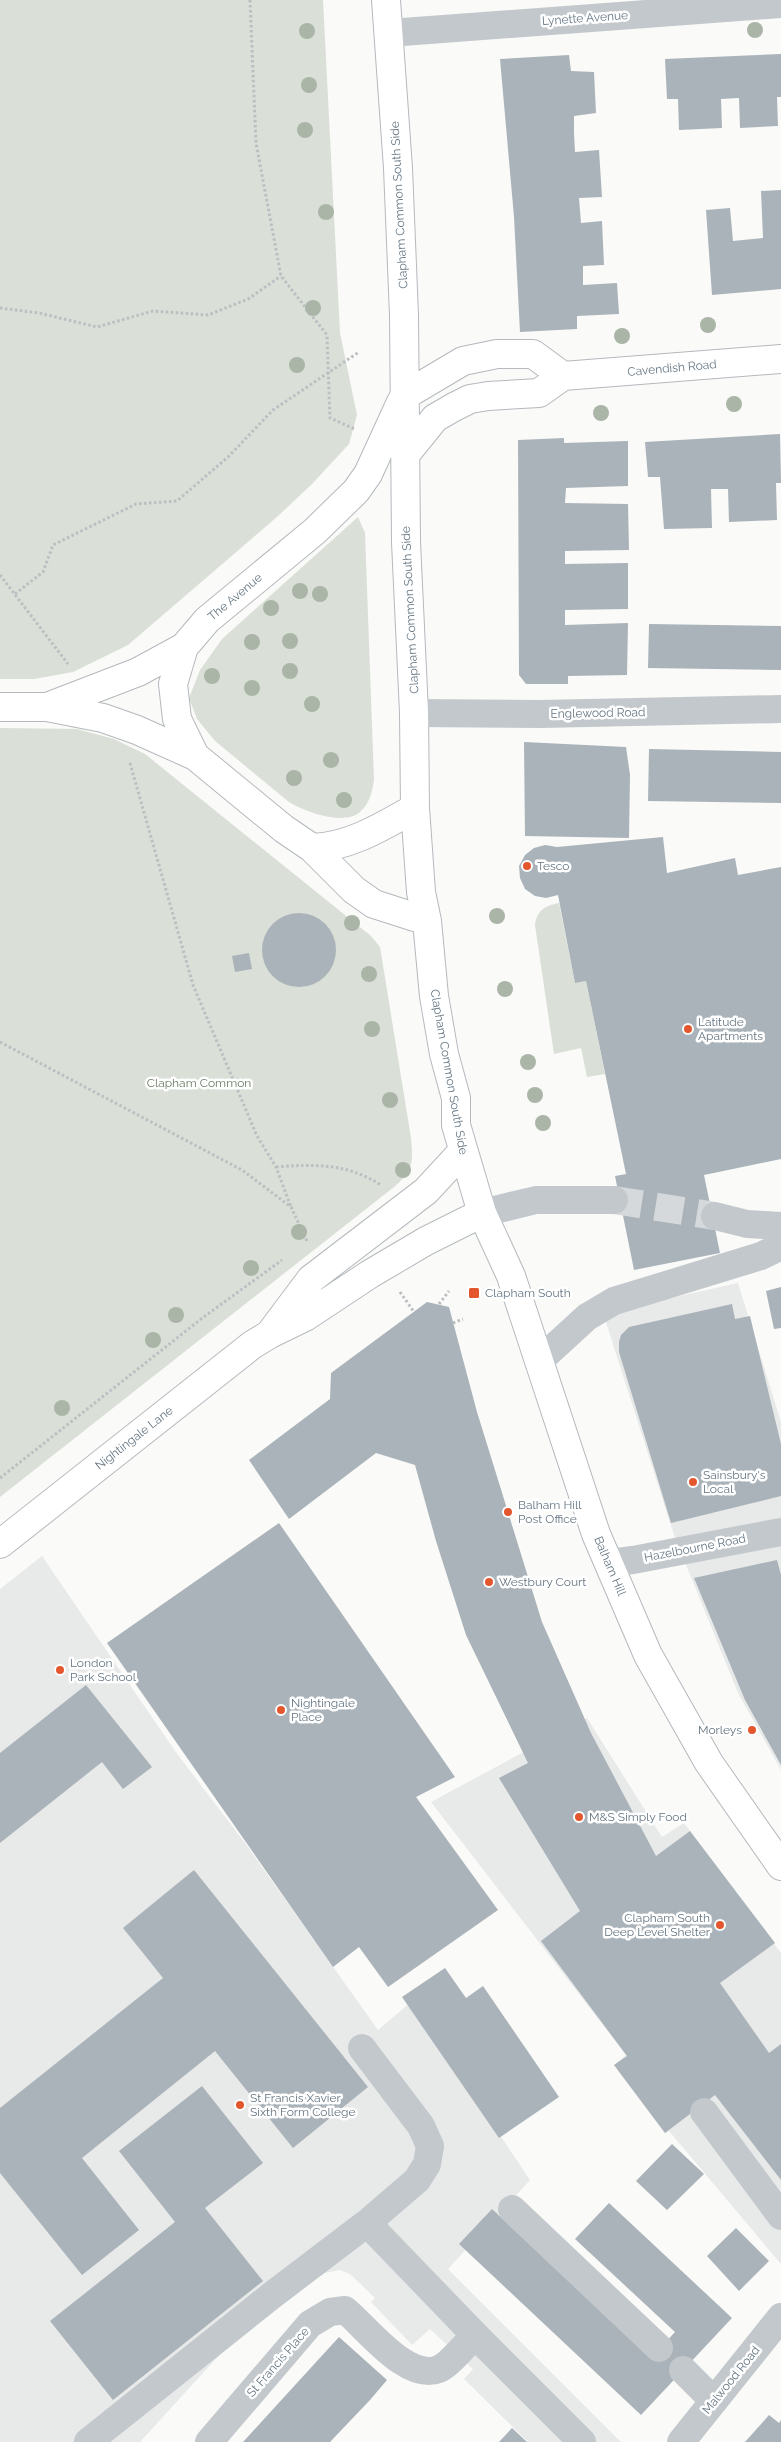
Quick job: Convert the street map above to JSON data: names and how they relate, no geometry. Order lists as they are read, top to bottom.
{
  "streets": {
    "main road": [
      "Clapham Common South Side",
      "Cavendish Road",
      "The Avenue",
      "Nightingale Lane",
      "Balham Hill"
    ],
    "street": [
      "Lynette Avenue",
      "Englewood Road",
      "Hazelbourne Road",
      "St Francis Place",
      "Malwood Road"
    ]
  },
  "crossings": [
    ["Lynette Avenue", "Clapham Common South Side"],
    ["Clapham Common South Side", "Cavendish Road"],
    ["Clapham Common South Side", "The Avenue"],
    ["Clapham Common South Side", "Englewood Road"],
    ["Clapham Common South Side", "Nightingale Lane"],
    ["Clapham Common South Side", "Balham Hill"],
    ["Nightingale Lane", "Balham Hill"],
    ["Hazelbourne Road", "Balham Hill"]
  ],
  "parks": ["Clapham Common"],
  "places": {
    "other": [
      "Tesco",
      "Latitude Apartments",
      "Sainsbury's Local",
      "Balham Hill Post Office",
      "Westbury Court",
      "London Park School",
      "Nightingale Place",
      "Morleys",
      "M&S Simply Food",
      "Clapham South Deep Level Shelter",
      "St Francis Xavier Sixth Form College"
    ],
    "transit": ["Clapham South"]
  }
}
